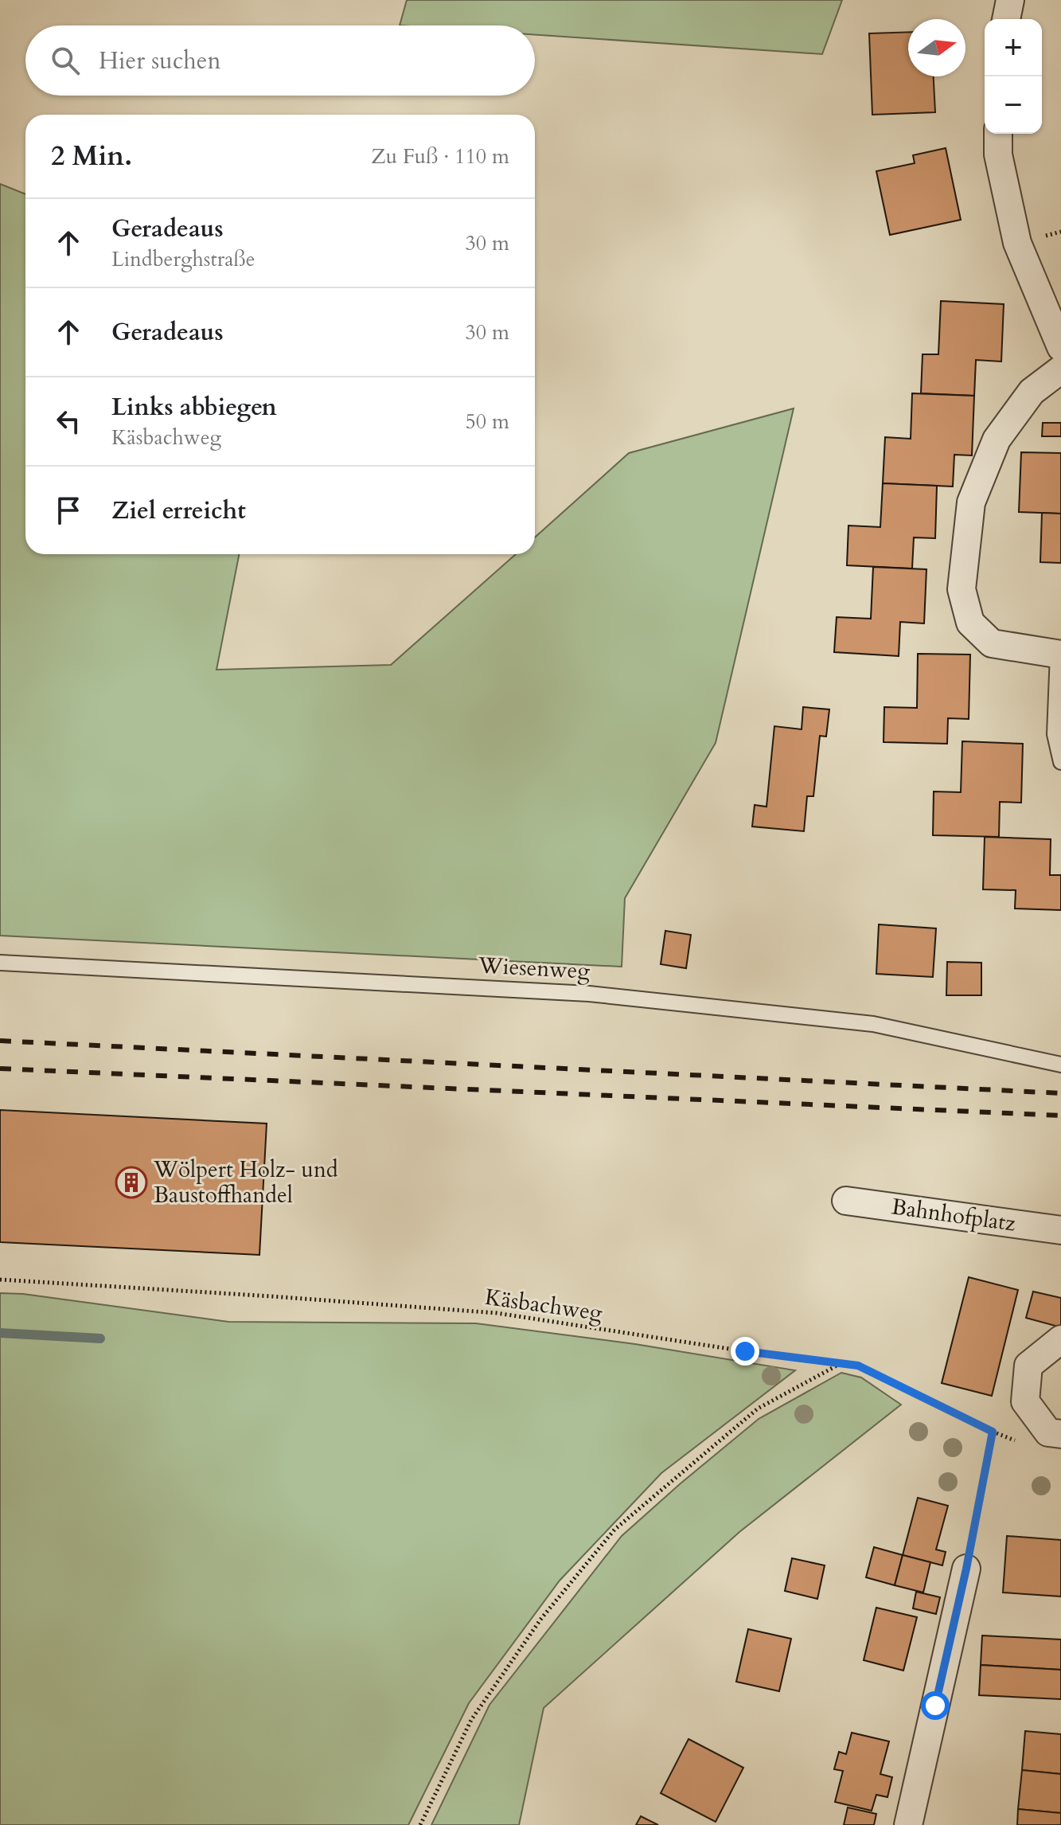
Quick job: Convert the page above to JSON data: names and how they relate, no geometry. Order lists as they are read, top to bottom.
{
  "streets": {
    "street": ["Bahnhofplatz"],
    "lane": ["Wiesenweg"],
    "path": ["Käsbachweg"]
  },
  "places": {
    "building": ["Wölpert Holz- und Baustoffhandel"]
  },
  "north": "right",
  "page": {
    "map_buttons": ["+", "−"],
    "search": "Hier suchen",
    "heading": ["2 Min.", "Zu Fuß · 110 m"],
    "list": [
      ["Geradeaus", "Lindberghstraße", "30 m"],
      ["Geradeaus", "30 m"],
      ["Links abbiegen", "Käsbachweg", "50 m"],
      "Ziel erreicht"
    ]
  }
}
